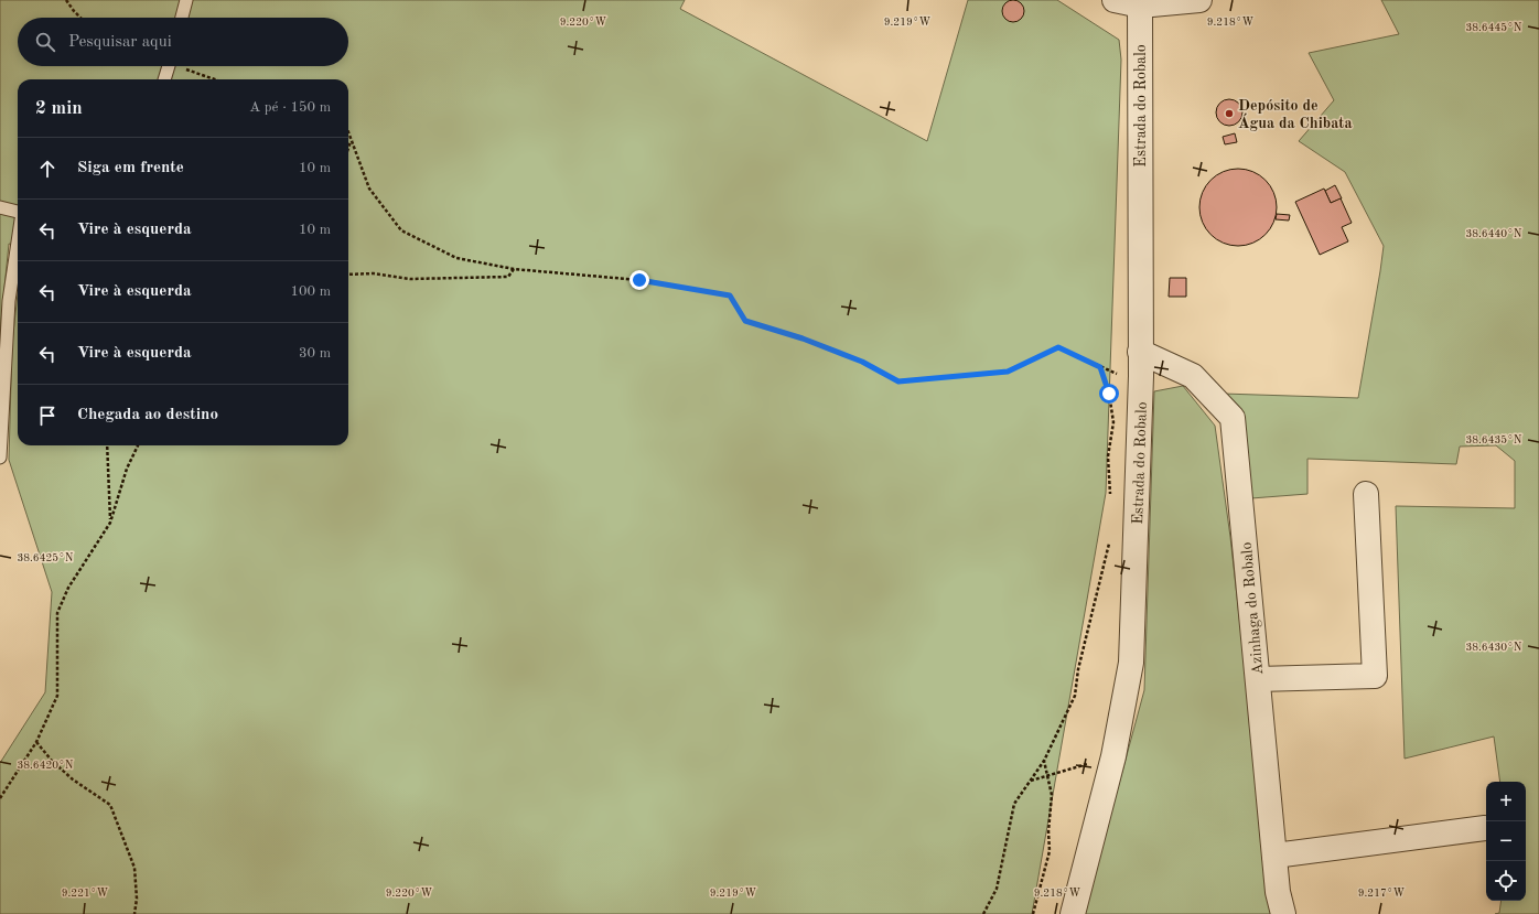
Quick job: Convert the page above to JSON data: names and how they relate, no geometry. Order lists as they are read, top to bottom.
{
  "streets": {
    "street": ["Estrada do Robalo", "Azinhaga do Robalo"]
  },
  "crossings": [
    ["Estrada do Robalo", "Azinhaga do Robalo"]
  ],
  "places": ["Depósito de Água da Chibata"],
  "page": {
    "search": "Pesquisar aqui",
    "heading": ["2 min", "A pé · 150 m"],
    "list": [
      ["Siga em frente", "10 m"],
      ["Vire à esquerda", "10 m"],
      ["Vire à esquerda", "100 m"],
      ["Vire à esquerda", "30 m"],
      "Chegada ao destino"
    ],
    "map_buttons": ["+", "−"]
  },
  "coordinates": [
    "9.220°W",
    "9.219°W",
    "9.218°W",
    "38.6445°N",
    "38.6440°N",
    "38.6435°N",
    "38.6425°N",
    "38.6430°N",
    "38.6420°N",
    "9.221°W",
    "9.217°W"
  ]
}
